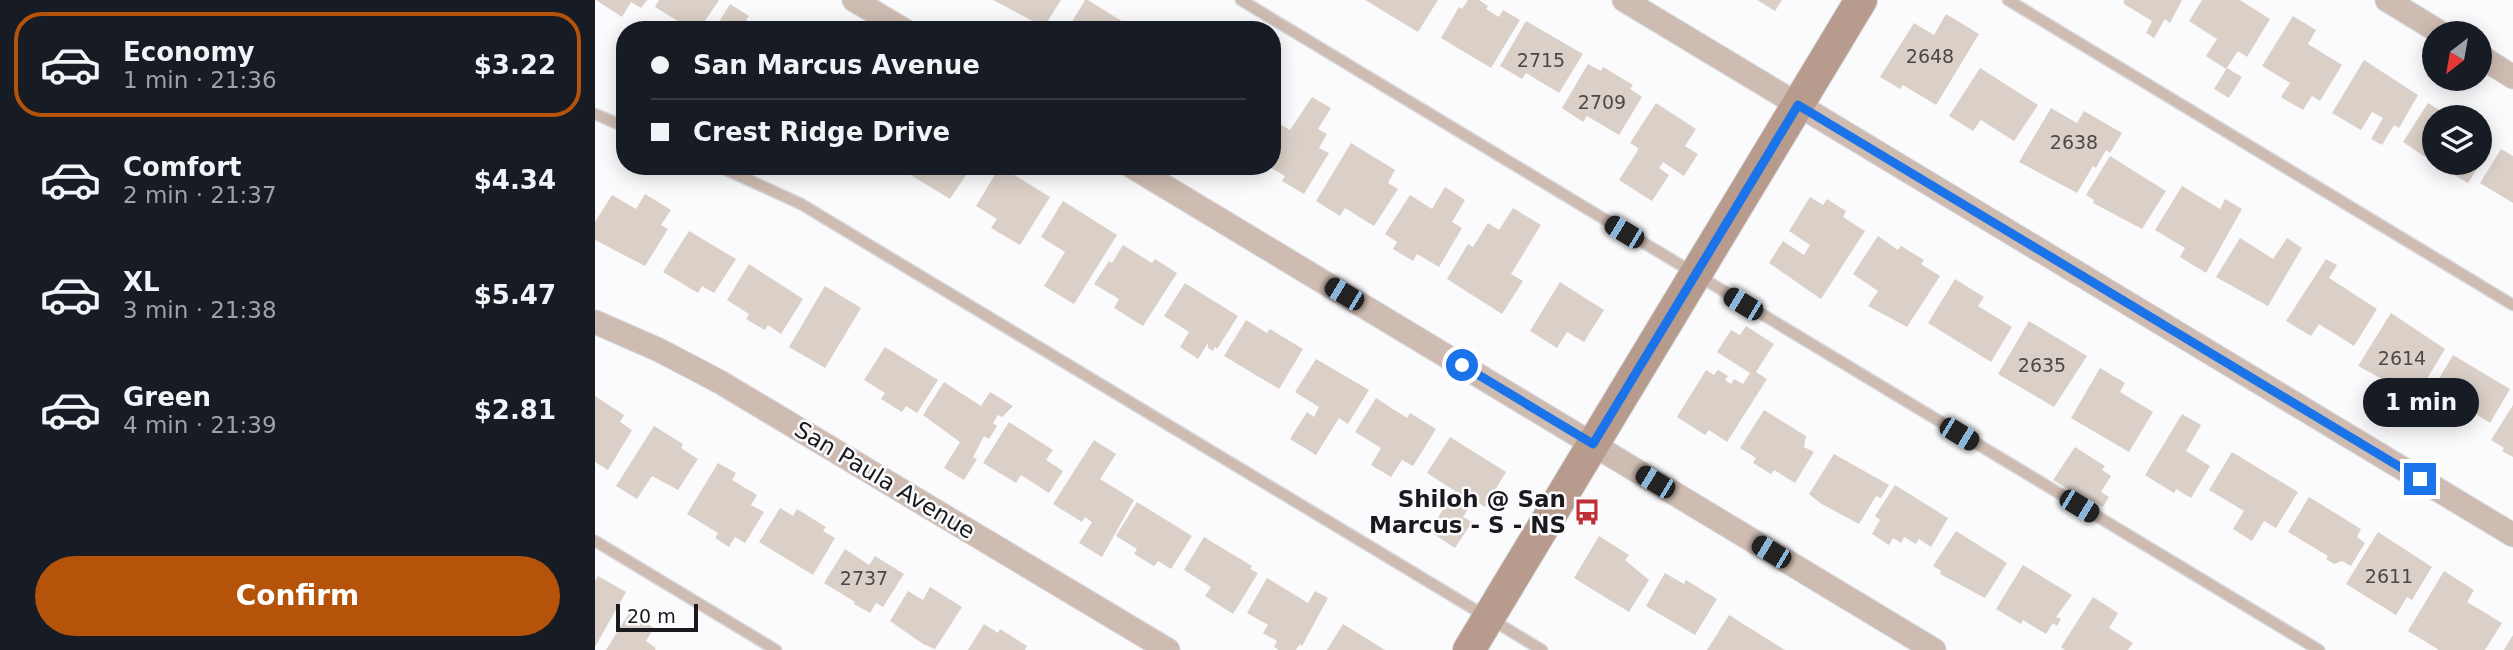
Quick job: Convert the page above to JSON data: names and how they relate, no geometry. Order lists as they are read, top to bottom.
{
  "streets": {
    "street": ["San Paula Avenue"]
  },
  "places": {
    "bus stop": ["Shiloh @ San Marcus - S - NS"]
  },
  "house_numbers": [
    "2648",
    "2715",
    "2709",
    "2638",
    "2614",
    "2635",
    "2611",
    "2737"
  ],
  "scale_bar": "20 m",
  "north": "bottom left",
  "page": {
    "list": [
      {
        "name": "Economy",
        "note": "1 min · 21:36",
        "value": "$3.22"
      },
      {
        "name": "Comfort",
        "note": "2 min · 21:37",
        "value": "$4.34"
      },
      {
        "name": "XL",
        "note": "3 min · 21:38",
        "value": "$5.47"
      },
      {
        "name": "Green",
        "note": "4 min · 21:39",
        "value": "$2.81"
      }
    ],
    "banner": ["San Marcus Avenue", "Crest Ridge Drive"],
    "bubble": "1 min",
    "buttons": "Confirm",
    "scale": "20 m"
  }
}
